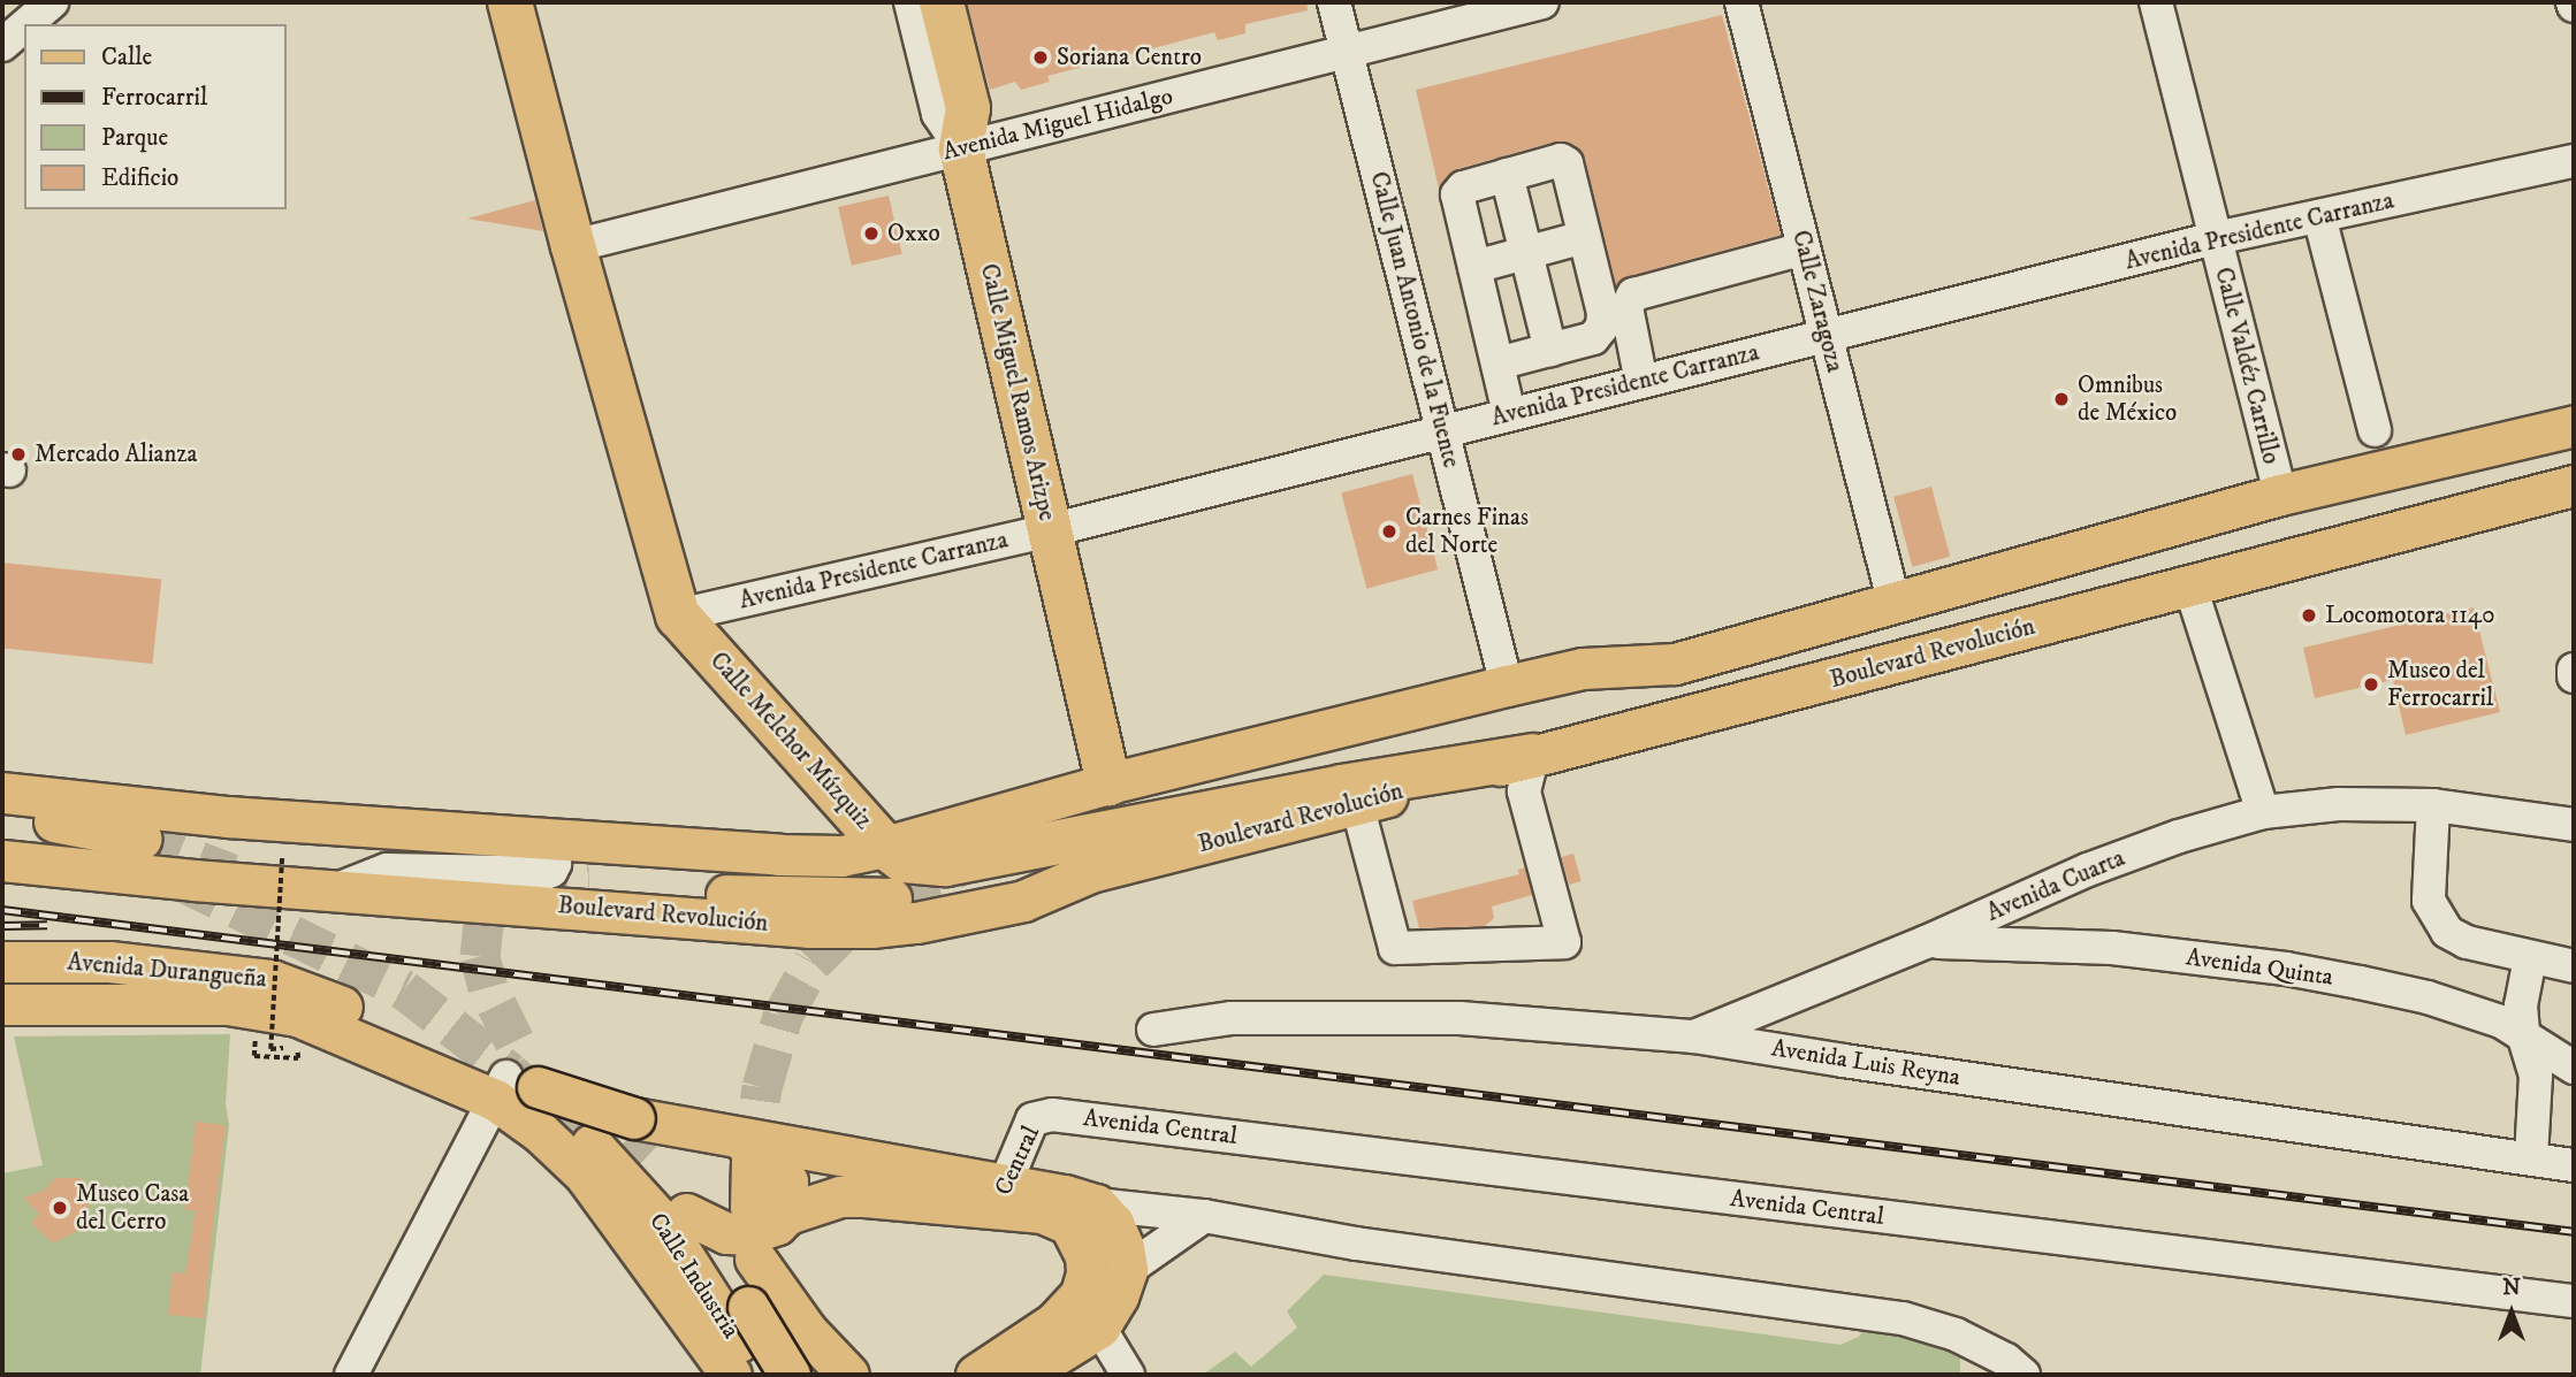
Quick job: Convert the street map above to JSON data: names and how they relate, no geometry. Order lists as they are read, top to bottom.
{
  "streets": {
    "highway": ["Calle Miguel Ramos Arizpe", "Calle Melchor Múzquiz"],
    "main road": ["Boulevard Revolución", "Avenida Durangueña", "Calle Industria"],
    "street": [
      "Avenida Miguel Hidalgo",
      "Avenida Presidente Carranza",
      "Calle Zaragoza",
      "Calle Juan Antonio de la Fuente",
      "Calle Valdéz Carrillo",
      "Avenida Cuarta",
      "Avenida Quinta",
      "Avenida Luis Reyna",
      "Avenida Central",
      "Central"
    ]
  },
  "crossings": [
    ["Avenida Miguel Hidalgo", "Calle Juan Antonio de la Fuente"],
    ["Avenida Miguel Hidalgo", "Calle Miguel Ramos Arizpe"],
    ["Avenida Miguel Hidalgo", "Calle Melchor Múzquiz"],
    ["Avenida Presidente Carranza", "Calle Zaragoza"],
    ["Avenida Presidente Carranza", "Calle Juan Antonio de la Fuente"],
    ["Avenida Presidente Carranza", "Calle Valdéz Carrillo"],
    ["Avenida Presidente Carranza", "Calle Miguel Ramos Arizpe"],
    ["Avenida Presidente Carranza", "Calle Melchor Múzquiz"],
    ["Boulevard Revolución", "Calle Melchor Múzquiz"],
    ["Avenida Cuarta", "Avenida Quinta"],
    ["Avenida Cuarta", "Avenida Luis Reyna"],
    ["Avenida Central", "Central"]
  ],
  "places": [
    "Soriana Centro",
    "Oxxo",
    "Omnibus de México",
    "Mercado Alianza",
    "Carnes Finas del Norte",
    "Locomotora 1140",
    "Museo del Ferrocarril",
    "Museo Casa del Cerro"
  ],
  "legend": [
    "Calle",
    "Ferrocarril",
    "Parque",
    "Edificio"
  ],
  "north": "top"
}
